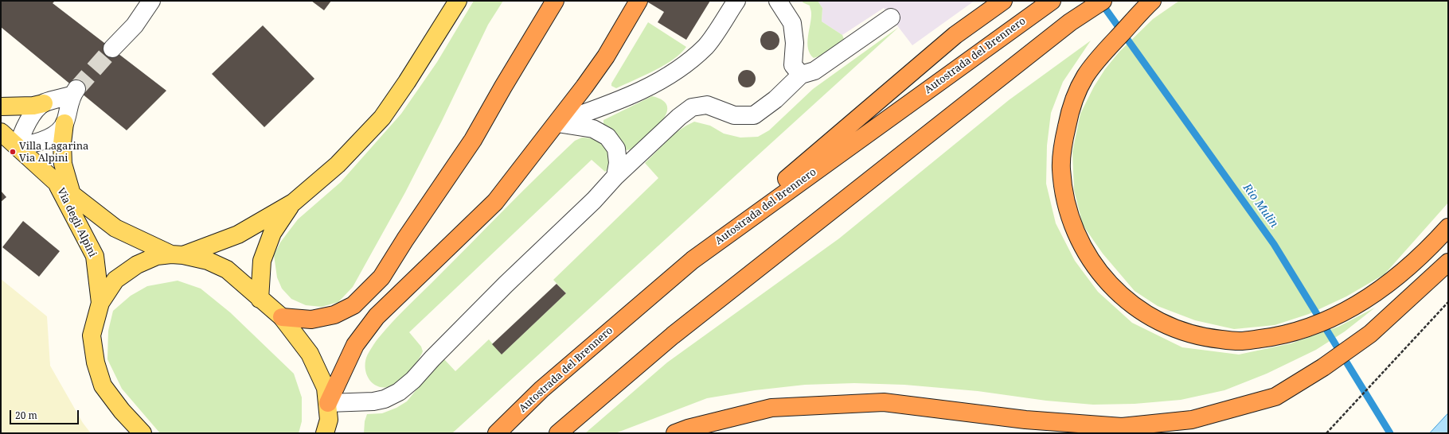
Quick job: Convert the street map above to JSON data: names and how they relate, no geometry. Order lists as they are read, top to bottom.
{
  "streets": {
    "highway": ["Autostrada del Brennero"],
    "main road": ["Via degli Alpini"]
  },
  "water": ["Rio Mulin"],
  "places": ["Villa Lagarina Via Alpini"],
  "scale_bar": "20 m"
}
